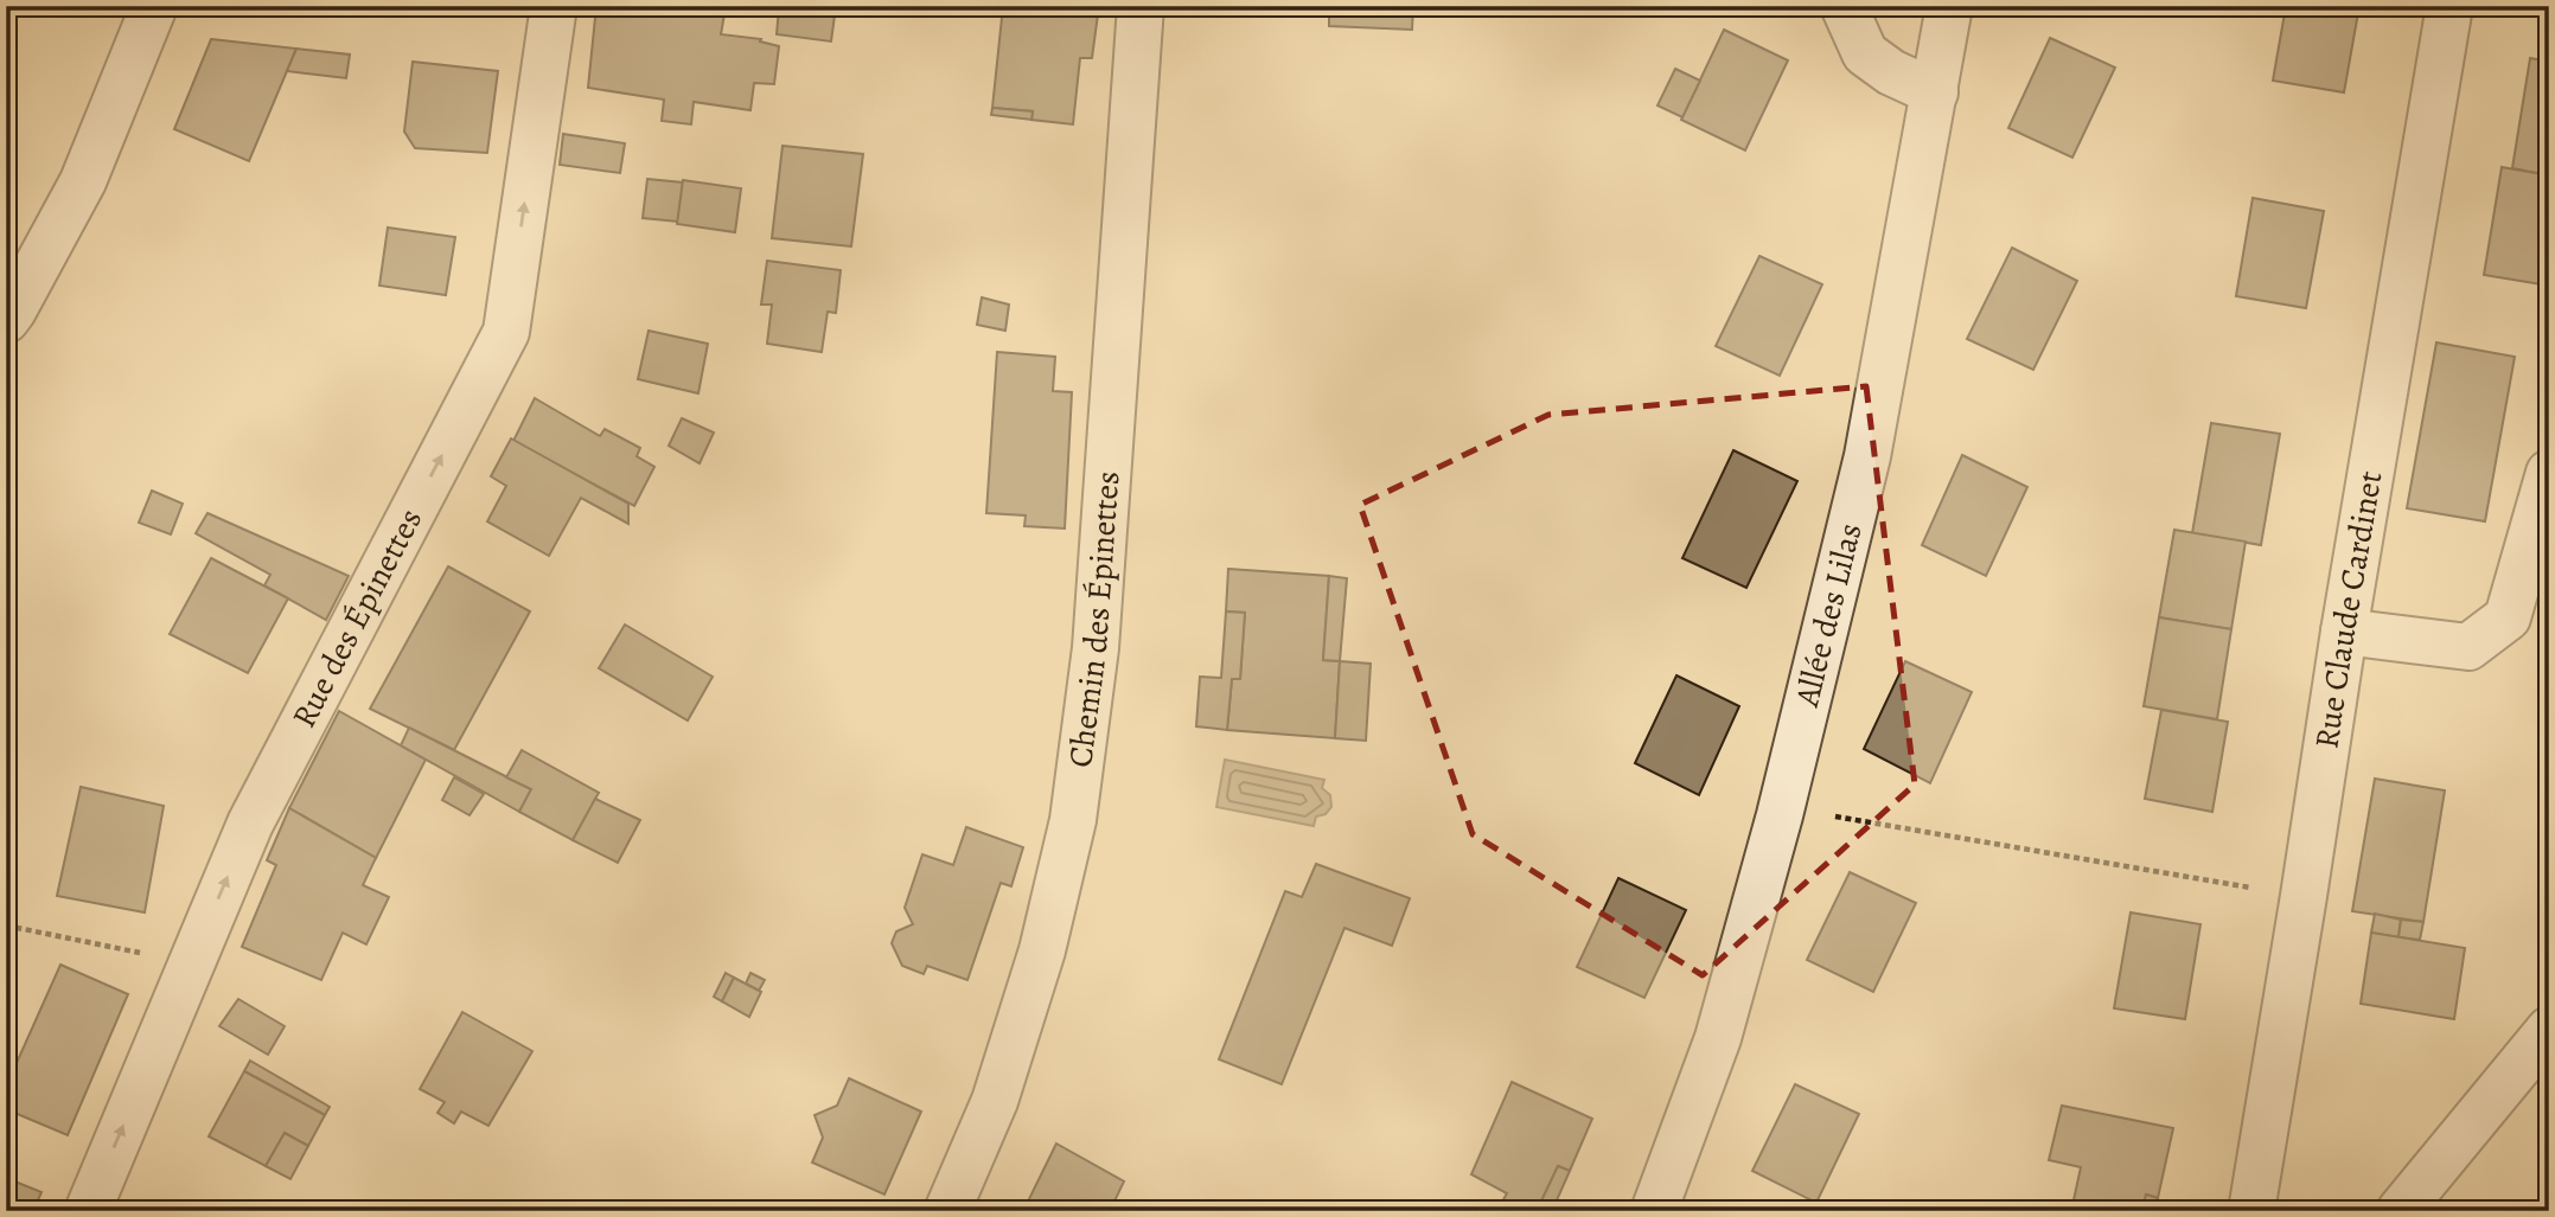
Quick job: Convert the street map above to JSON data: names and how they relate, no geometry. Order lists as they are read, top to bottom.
{
  "streets": {
    "street": [
      "Rue Claude Cardinet",
      "Allée des Lilas",
      "Rue des Épinettes",
      "Chemin des Épinettes"
    ]
  },
  "one_way": ["Rue des Épinettes"]
}
